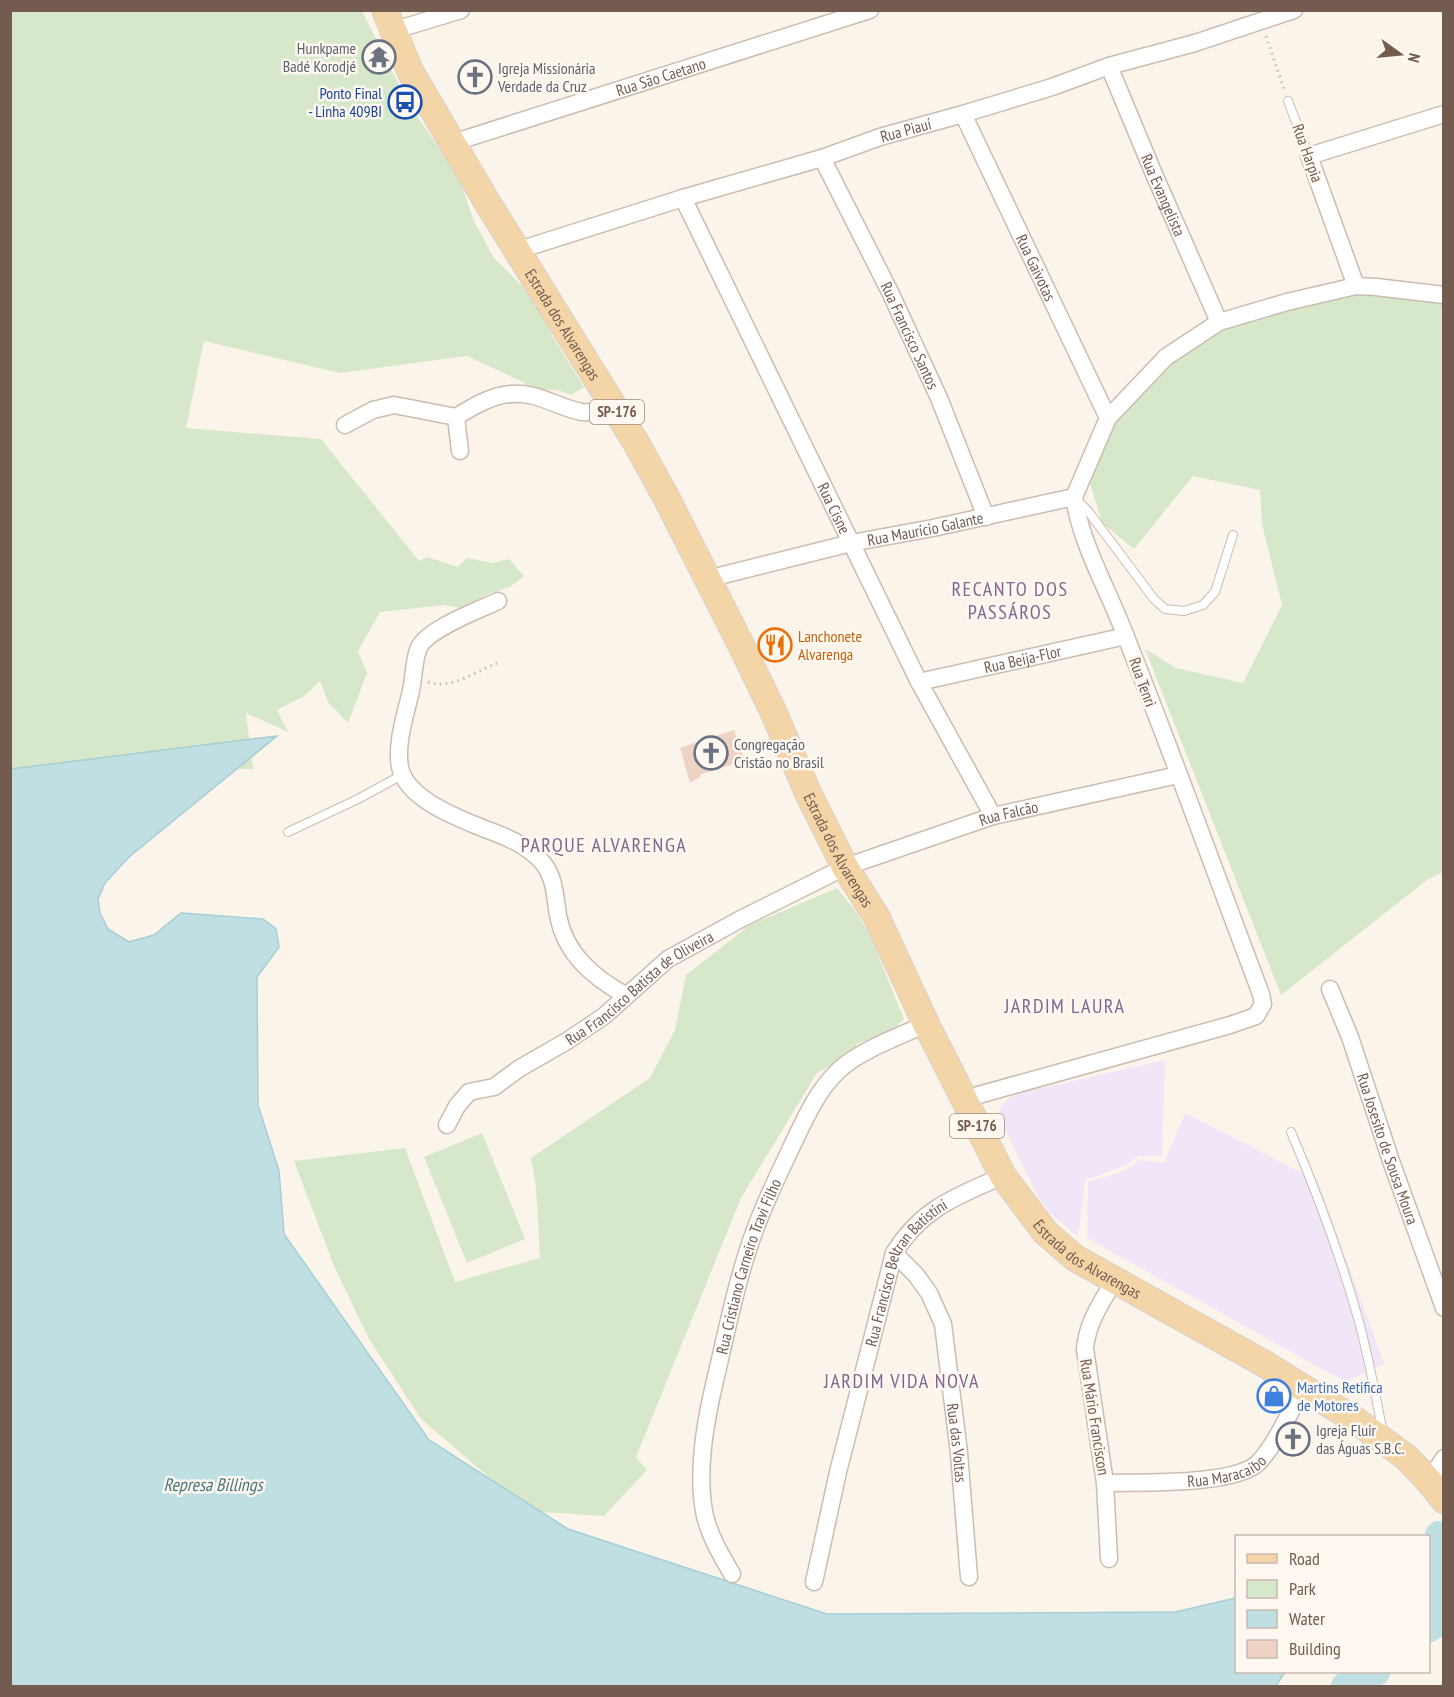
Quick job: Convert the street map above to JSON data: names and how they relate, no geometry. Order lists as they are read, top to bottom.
{
  "streets": {
    "main road": ["Estrada dos Alvarengas", "SP-176"],
    "street": [
      "Rua São Caetano",
      "Rua Piauí",
      "Rua Harpia",
      "Rua Evangelista",
      "Rua Gaivotas",
      "Rua Francisco Santos",
      "Rua Cisne",
      "Rua Maurício Galante",
      "Rua Beija-Flor",
      "Rua Tenri",
      "Rua Falcão",
      "Rua Francisco Batista de Oliveira",
      "Rua Josesito de Sousa Moura",
      "Rua Cristiano Carneiro Travi Filho",
      "Rua Francisco Beltran Batistini",
      "Rua Mário Franciscon",
      "Rua das Voltas",
      "Rua Maracaibo"
    ]
  },
  "crossings": [
    ["Rua São Caetano", "Estrada dos Alvarengas"],
    ["Rua Piauí", "Rua Evangelista"],
    ["Rua Piauí", "Rua Gaivotas"],
    ["Rua Piauí", "Estrada dos Alvarengas"],
    ["Rua Piauí", "Rua Francisco Santos"],
    ["Rua Piauí", "Rua Cisne"],
    ["Estrada dos Alvarengas", "Rua Maurício Galante"],
    ["Estrada dos Alvarengas", "Rua Tenri"],
    ["Estrada dos Alvarengas", "Rua Falcão"],
    ["Estrada dos Alvarengas", "Rua Francisco Batista de Oliveira"],
    ["Estrada dos Alvarengas", "Rua Cristiano Carneiro Travi Filho"],
    ["Estrada dos Alvarengas", "Rua Francisco Beltran Batistini"],
    ["Estrada dos Alvarengas", "Rua Mário Franciscon"],
    ["Estrada dos Alvarengas", "Rua Maracaibo"],
    ["Rua Francisco Santos", "Rua Maurício Galante"],
    ["Rua Cisne", "Rua Maurício Galante"],
    ["Rua Cisne", "Rua Beija-Flor"],
    ["Rua Cisne", "Rua Falcão"],
    ["Rua Maurício Galante", "Rua Tenri"],
    ["Rua Beija-Flor", "Rua Tenri"],
    ["Rua Tenri", "Rua Falcão"],
    ["Rua Falcão", "Rua Francisco Batista de Oliveira"],
    ["Rua Francisco Beltran Batistini", "Rua das Voltas"],
    ["Rua Mário Franciscon", "Rua Maracaibo"]
  ],
  "districts": [
    "RECANTO DOS PASSÁROS",
    "PARQUE ALVARENGA",
    "JARDIM LAURA",
    "JARDIM VIDA NOVA"
  ],
  "water": ["Represa Billings"],
  "places": {
    "temple": ["Hunkpame Badé Korodjé"],
    "church": ["Igreja Missionária Verdade da Cruz", "Congregação Cristão no Brasil", "Igreja Fluir das Águas S.B.C."],
    "bus stop": ["Ponto Final - Linha 409BI"],
    "restaurant": ["Lanchonete Alvarenga"],
    "shop": ["Martins Retifica de Motores"]
  },
  "legend": [
    "Road",
    "Park",
    "Water",
    "Building"
  ],
  "north": "right"
}
